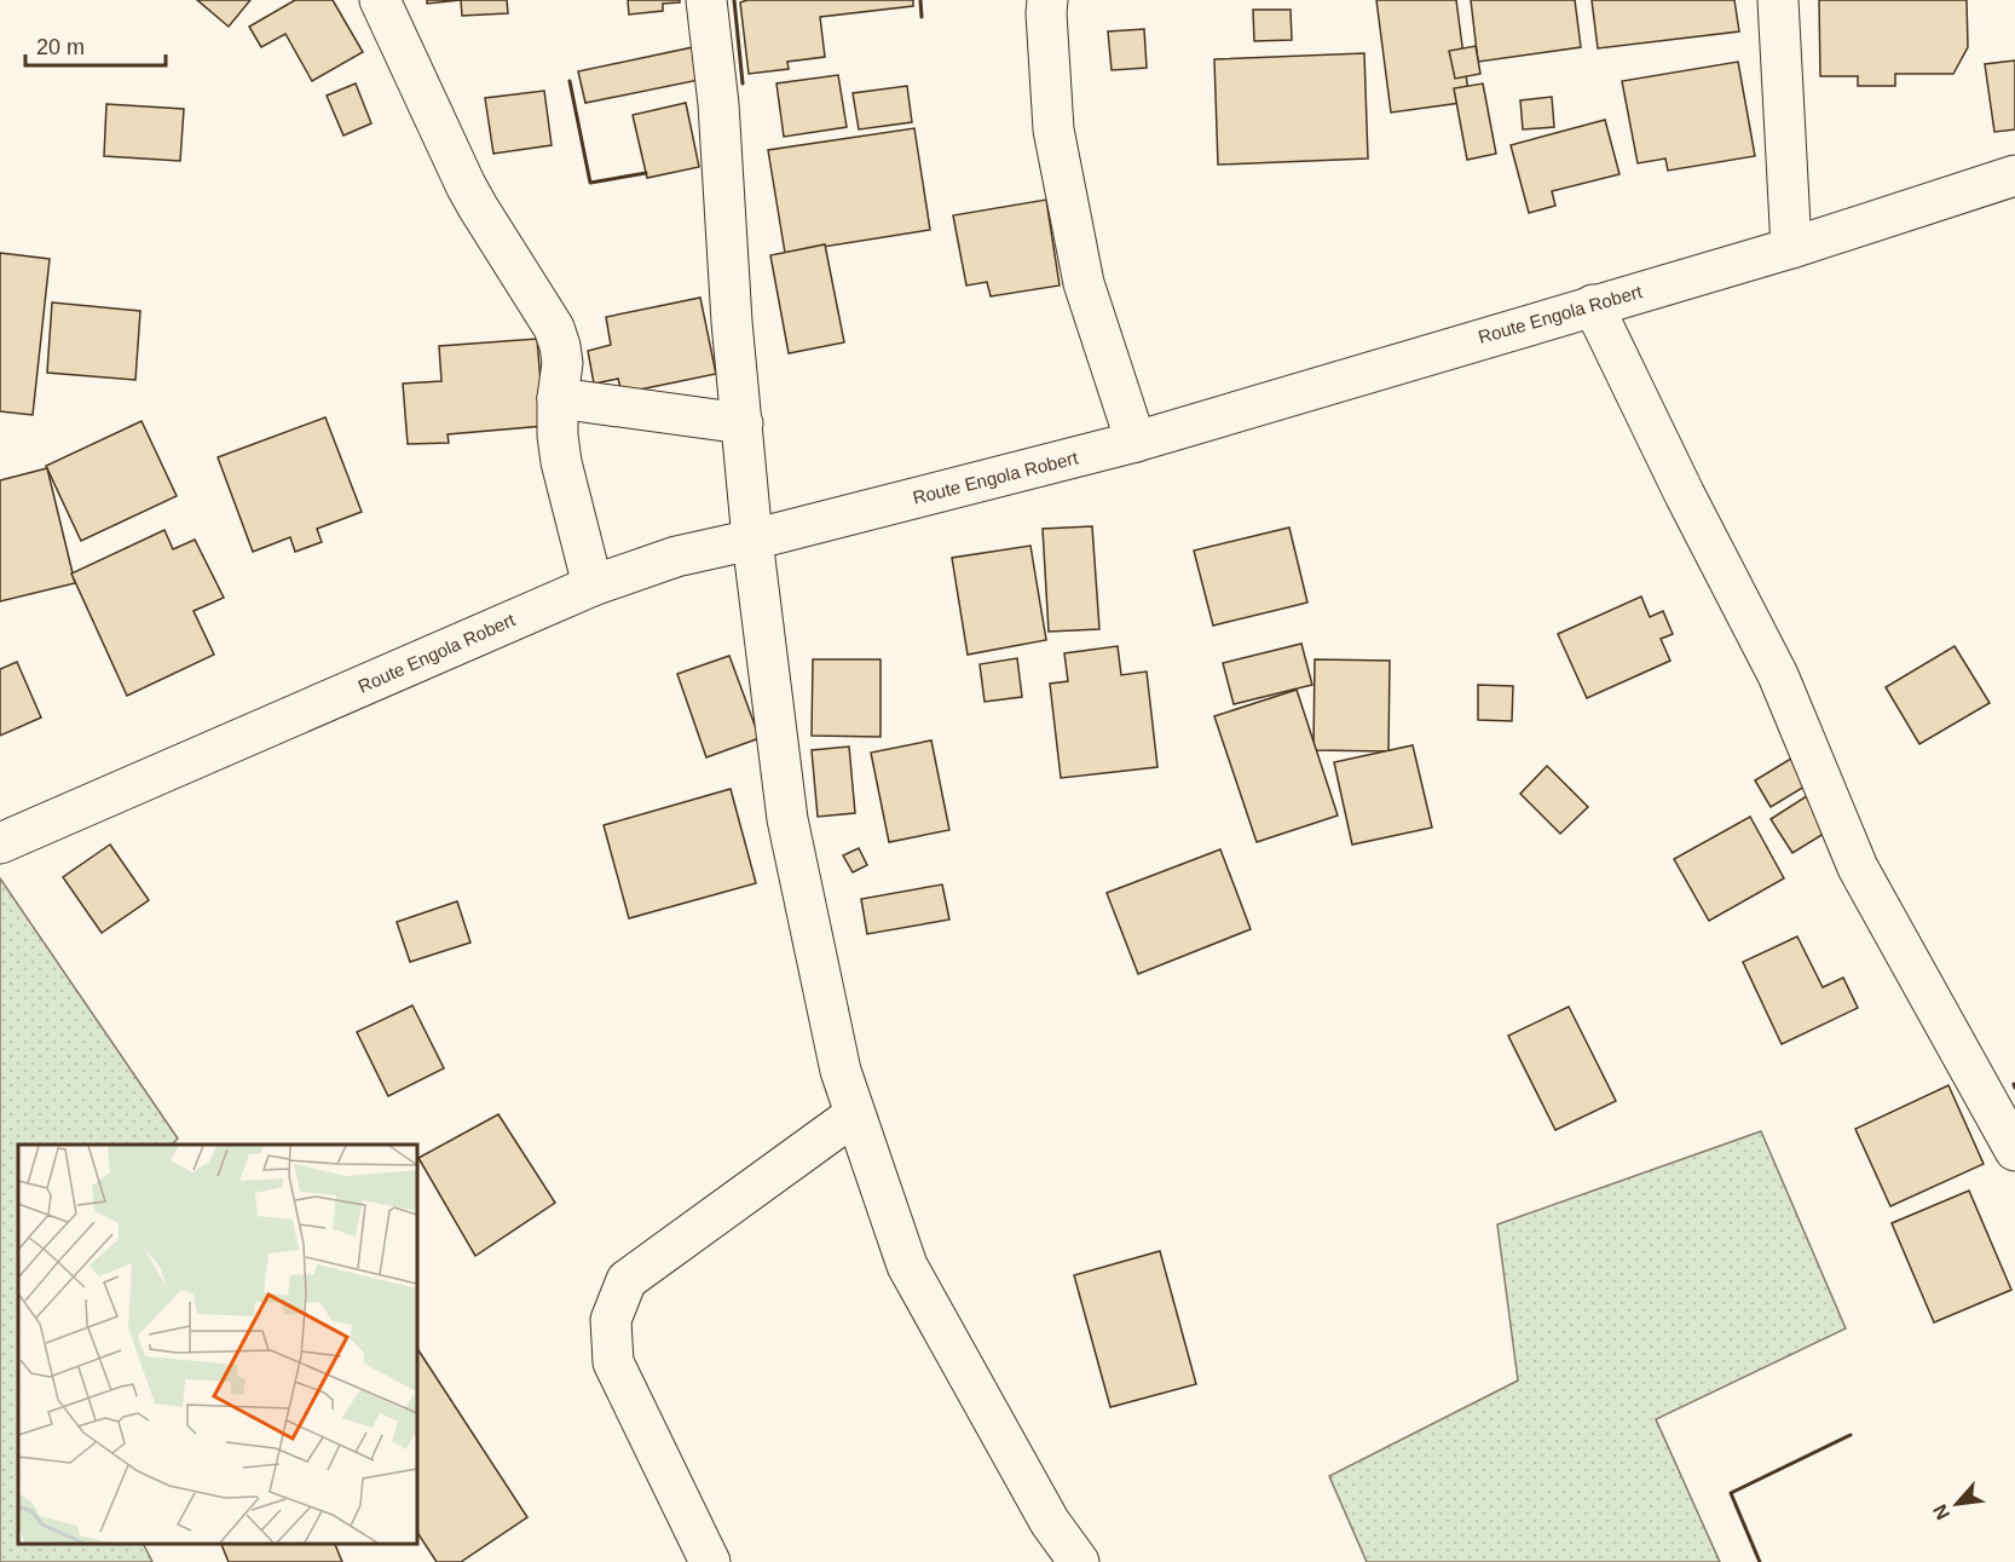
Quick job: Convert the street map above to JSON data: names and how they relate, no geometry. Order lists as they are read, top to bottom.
{
  "streets": {
    "street": ["Route Engola Robert"]
  },
  "scale_bar": "20 m",
  "north": "bottom left"
}
